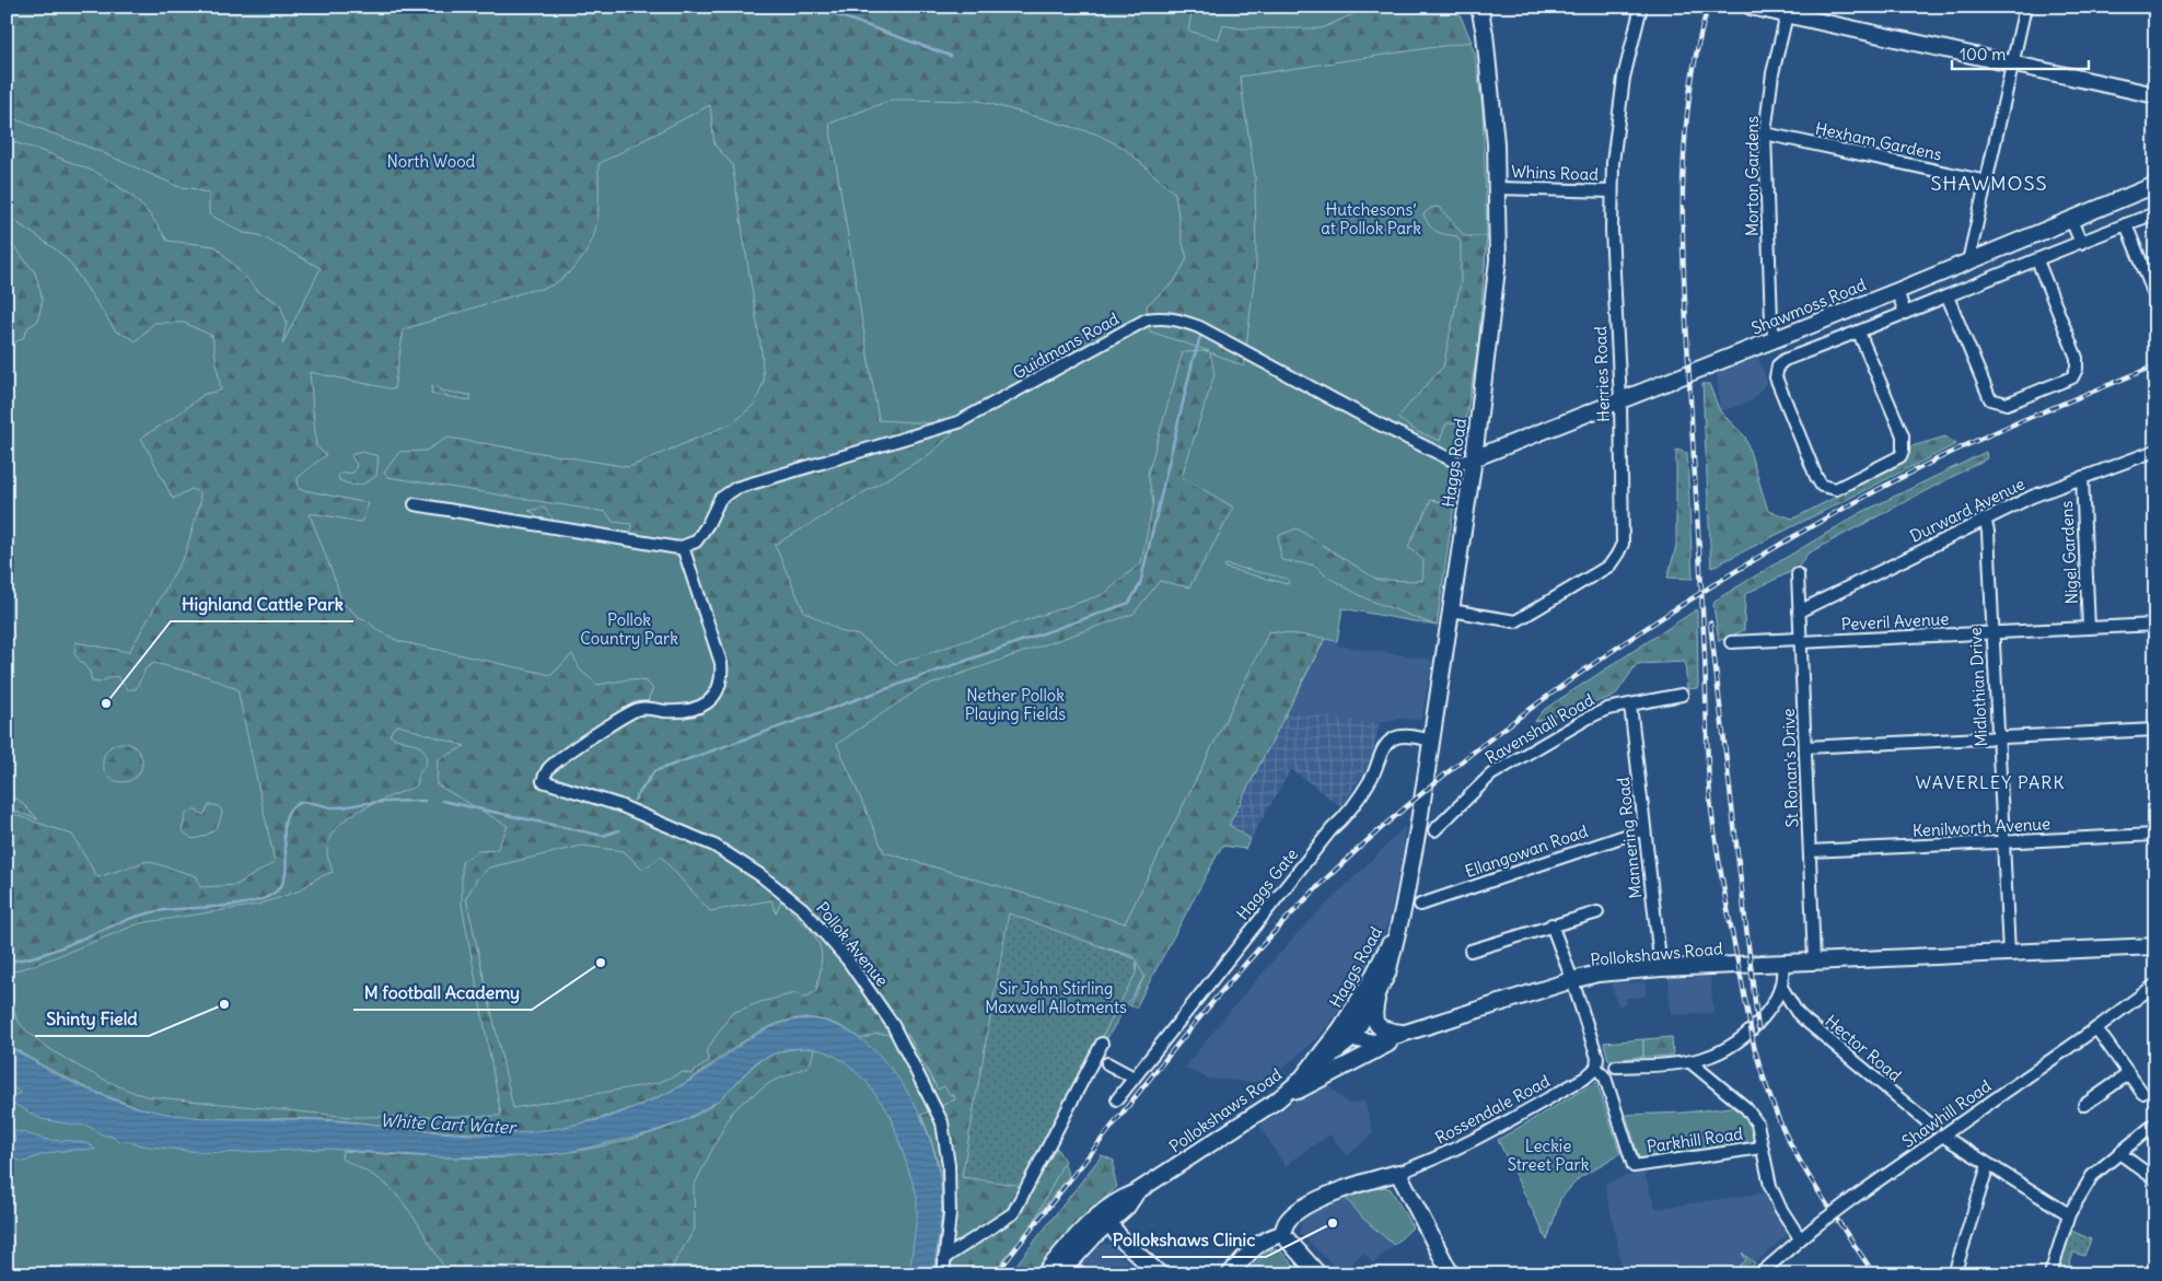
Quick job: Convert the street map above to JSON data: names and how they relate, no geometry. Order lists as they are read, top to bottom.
{
  "streets": {
    "main road": ["Shawmoss Road", "Haggs Road", "Pollokshaws Road"],
    "street": [
      "Hexham Gardens",
      "Whins Road",
      "Morton Gardens",
      "Guidmans Road",
      "Herries Road",
      "Durward Avenue",
      "Nigel Gardens",
      "Peveril Avenue",
      "Midlothian Drive",
      "Ravenshall Road",
      "St Ronan's Drive",
      "Kenilworth Avenue",
      "Mannering Road",
      "Ellangowan Road",
      "Haggs Gate",
      "Pollok Avenue",
      "Hector Road",
      "Rossendale Road",
      "Shawhill Road",
      "Parkhill Road"
    ]
  },
  "crossings": [
    ["Hexham Gardens", "Morton Gardens"],
    ["Whins Road", "Herries Road"],
    ["Whins Road", "Haggs Road"],
    ["Morton Gardens", "Shawmoss Road"],
    ["Shawmoss Road", "Guidmans Road"],
    ["Shawmoss Road", "Herries Road"],
    ["Shawmoss Road", "Haggs Road"],
    ["Guidmans Road", "Haggs Road"],
    ["Guidmans Road", "Pollok Avenue"],
    ["Herries Road", "Haggs Road"],
    ["Haggs Road", "Haggs Gate"],
    ["Haggs Road", "Pollokshaws Road"],
    ["Durward Avenue", "Nigel Gardens"],
    ["Durward Avenue", "Midlothian Drive"],
    ["Durward Avenue", "St Ronan's Drive"],
    ["Nigel Gardens", "Peveril Avenue"],
    ["Peveril Avenue", "Midlothian Drive"],
    ["Peveril Avenue", "St Ronan's Drive"],
    ["Midlothian Drive", "Kenilworth Avenue"],
    ["Midlothian Drive", "Pollokshaws Road"],
    ["Ravenshall Road", "Mannering Road"],
    ["St Ronan's Drive", "Kenilworth Avenue"],
    ["St Ronan's Drive", "Pollokshaws Road"],
    ["Mannering Road", "Ellangowan Road"],
    ["Mannering Road", "Pollokshaws Road"],
    ["Rossendale Road", "Parkhill Road"]
  ],
  "districts": ["SHAWMOSS", "WAVERLEY PARK"],
  "water": ["White Cart Water"],
  "parks": [
    "North Wood",
    "Hutchesons’ at Pollok Park",
    "Pollok Country Park",
    "Nether Pollok Playing Fields",
    "Sir John Stirling Maxwell Allotments",
    "Leckie Street Park"
  ],
  "places": [
    "Highland Cattle Park",
    "M football Academy",
    "Shinty Field",
    "Pollokshaws Clinic"
  ],
  "scale_bar": "100 m"
}
